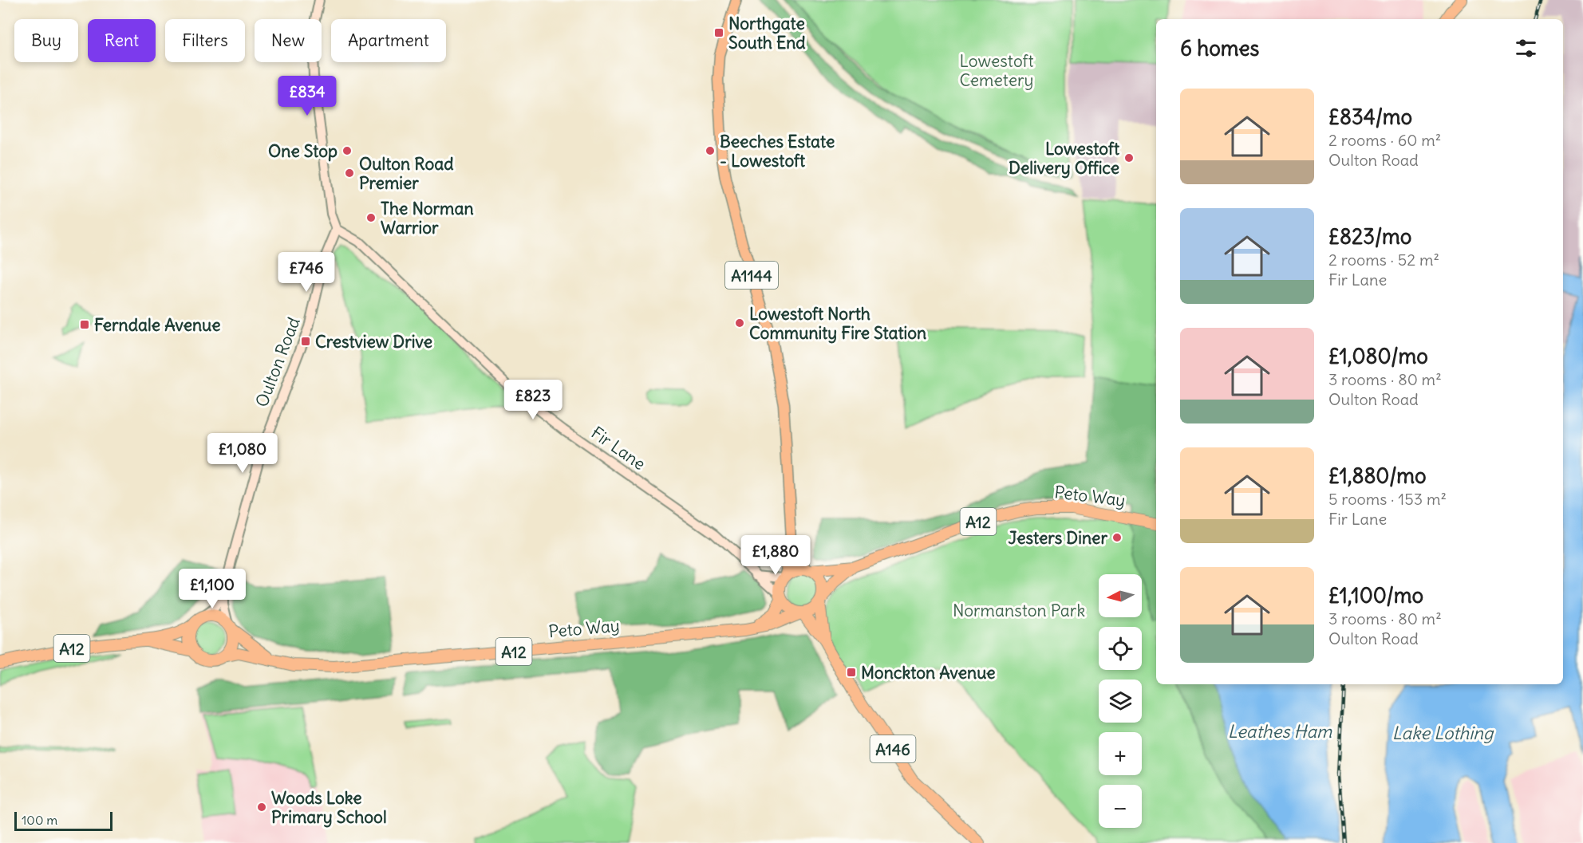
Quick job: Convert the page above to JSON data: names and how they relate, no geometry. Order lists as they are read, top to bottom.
{
  "streets": {
    "highway": ["Peto Way", "A12", "A146"],
    "main road": ["A1144", "Oulton Road", "Fir Lane"]
  },
  "crossings": [
    ["A1144", "Fir Lane"],
    ["A1144", "Peto Way"],
    ["A1144", "A146"],
    ["Oulton Road", "Fir Lane"],
    ["Oulton Road", "Peto Way"],
    ["Oulton Road", "A12"],
    ["Fir Lane", "Peto Way"],
    ["Fir Lane", "A146"],
    ["Peto Way", "A12"],
    ["Peto Way", "A146"]
  ],
  "water": ["Leathes Ham", "Lake Lothing"],
  "parks": ["Lowestoft Cemetery", "Normanston Park"],
  "places": {
    "transit": [
      "Northgate South End",
      "Ferndale Avenue",
      "Crestview Drive",
      "Monckton Avenue"
    ],
    "other": [
      "One Stop",
      "Beeches Estate - Lowestoft",
      "Lowestoft Delivery Office",
      "Oulton Road Premier",
      "The Norman Warrior",
      "Lowestoft North Community Fire Station",
      "Jesters Diner",
      "Woods Loke Primary School"
    ]
  },
  "scale_bar": "100 m",
  "north": "left",
  "page": {
    "chip": [
      "Buy",
      "Rent",
      "Filters",
      "New",
      "Apartment"
    ],
    "heading": "6 homes",
    "price": [
      "£834",
      "£746",
      "£823",
      "£1,080",
      "£1,880",
      "£1,100"
    ],
    "list": [
      {
        "name": "£834/mo",
        "note": "2 rooms · 60 m² · Oulton Road"
      },
      {
        "name": "£823/mo",
        "note": "2 rooms · 52 m² · Fir Lane"
      },
      {
        "name": "£1,080/mo",
        "note": "3 rooms · 80 m² · Oulton Road"
      },
      {
        "name": "£1,880/mo",
        "note": "5 rooms · 153 m² · Fir Lane"
      },
      {
        "name": "£1,100/mo",
        "note": "3 rooms · 80 m² · Oulton Road"
      }
    ],
    "map_buttons": ["+", "−"],
    "scale": "100 m"
  }
}
